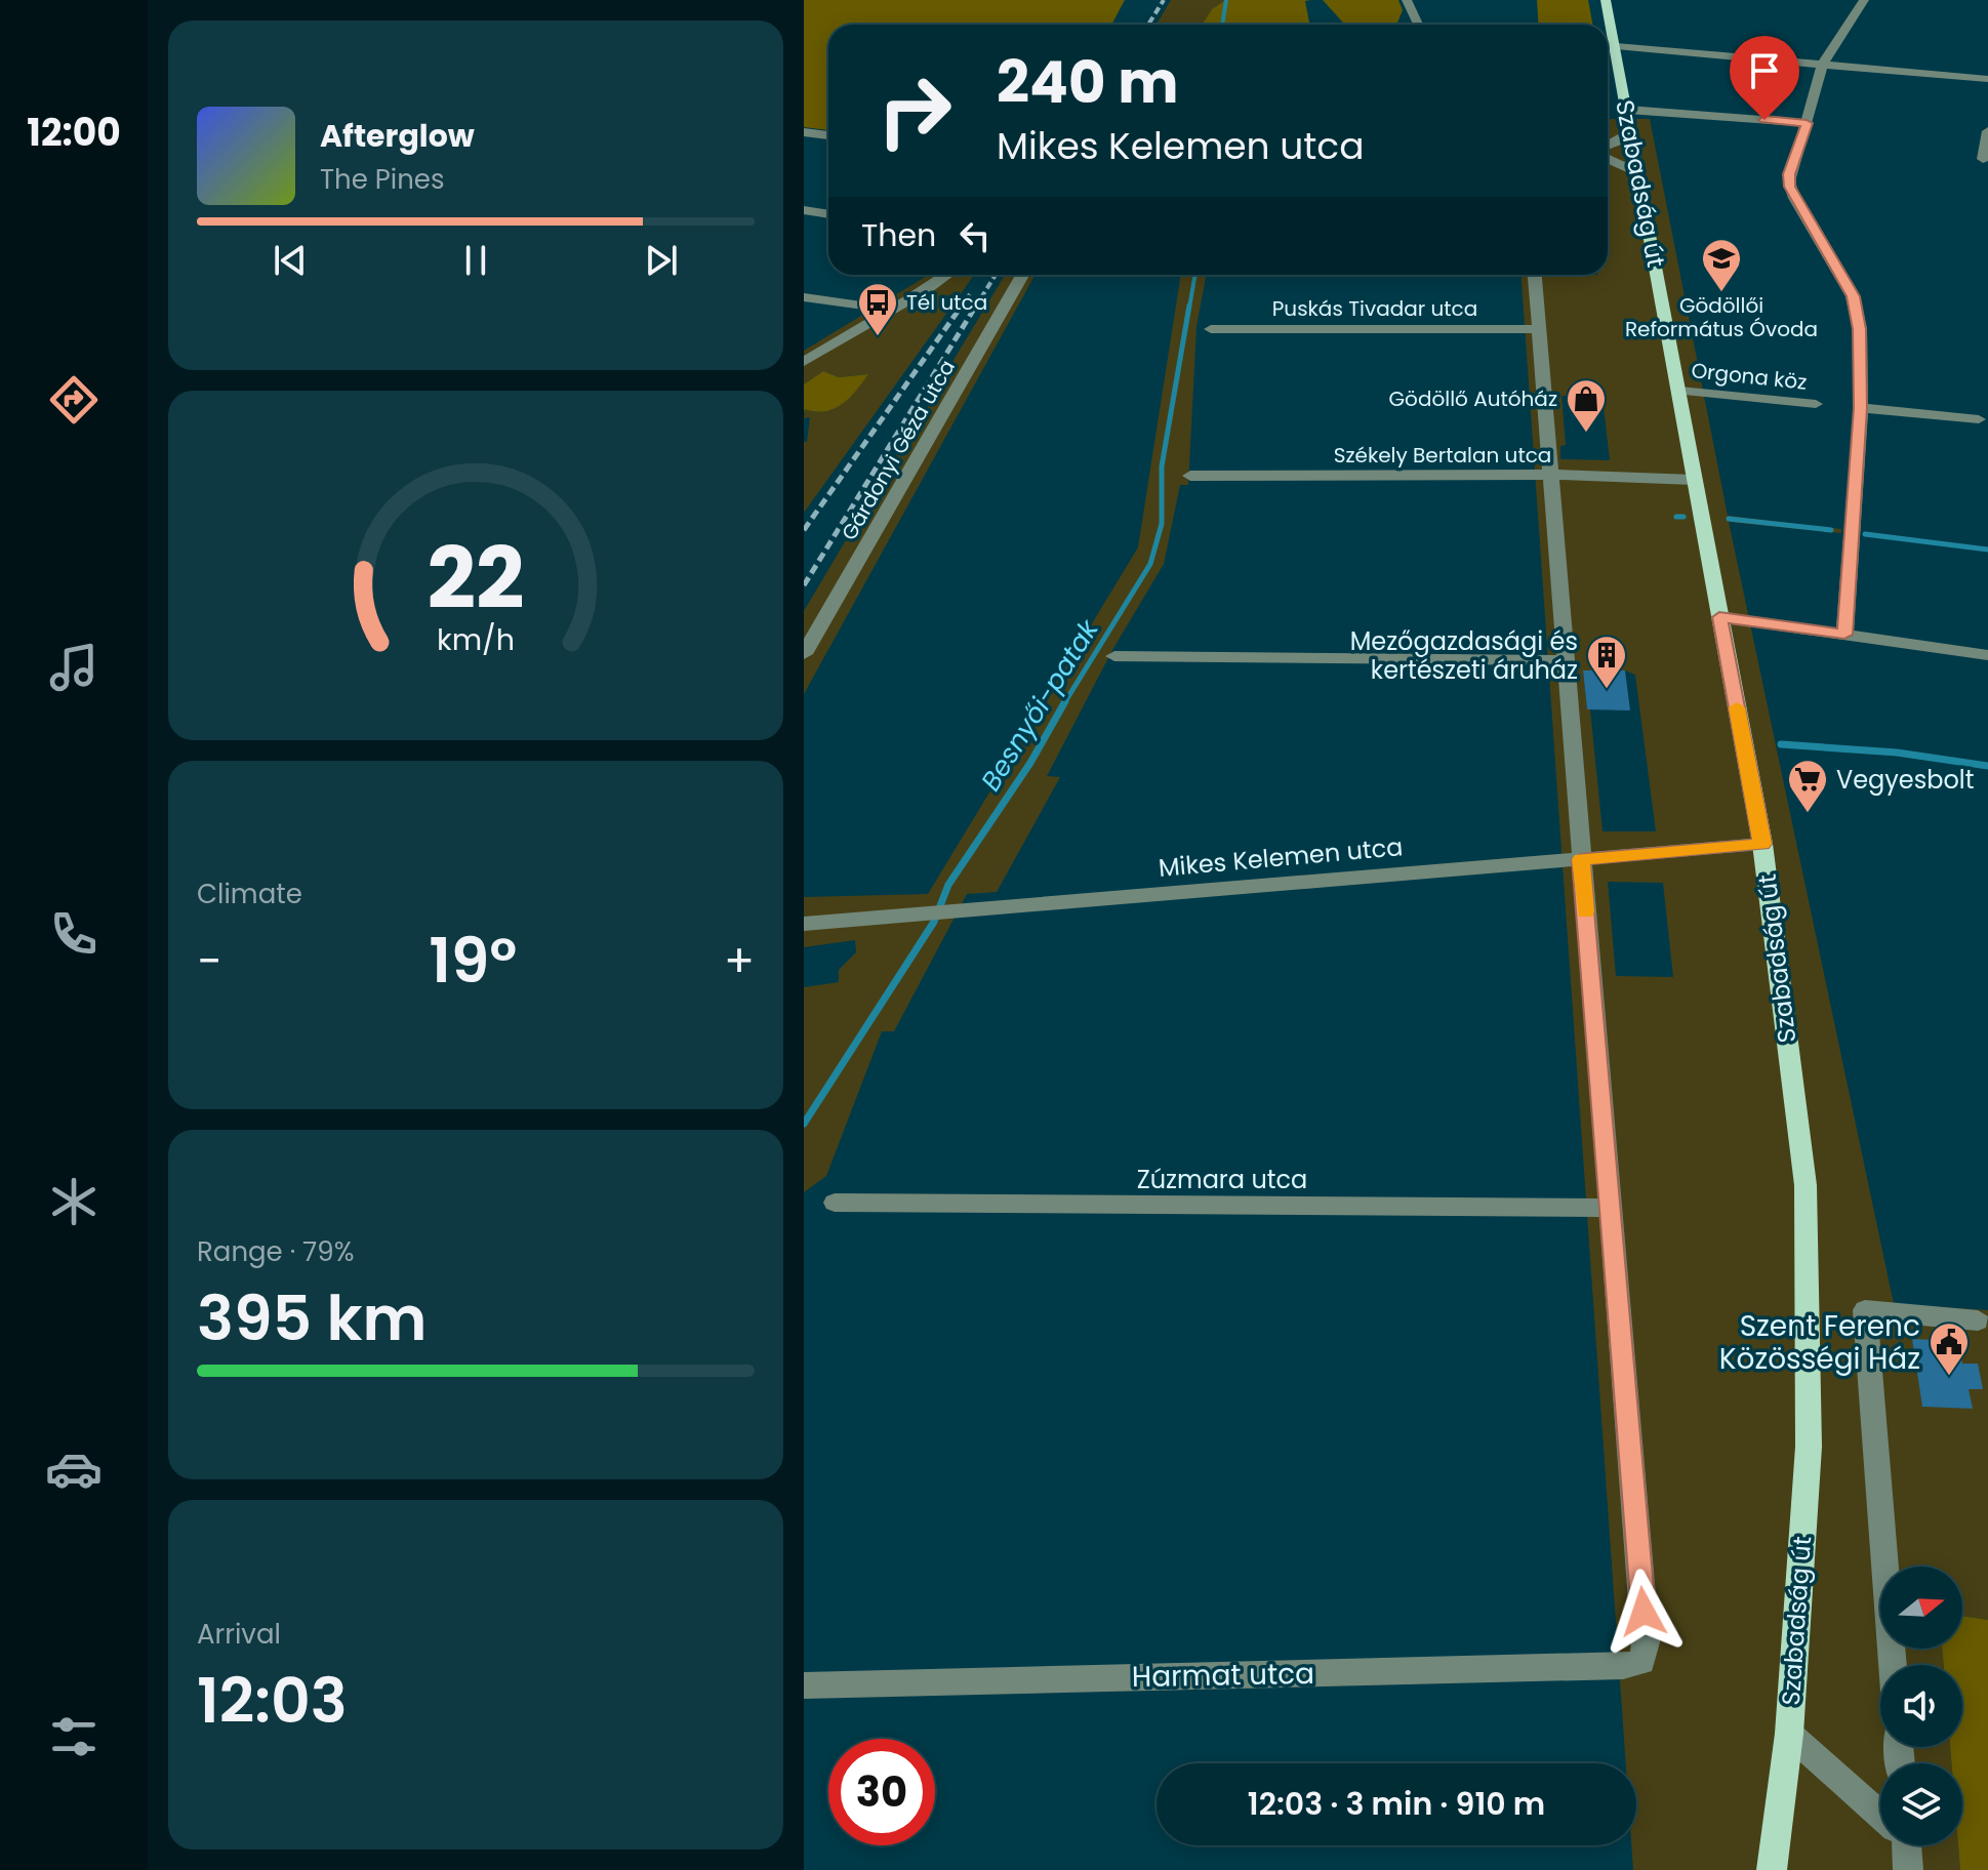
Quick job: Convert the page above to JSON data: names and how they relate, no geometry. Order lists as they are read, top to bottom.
{
  "streets": {
    "main road": ["Szabadság út"],
    "street": [
      "Puskás Tivadar utca",
      "Orgona köz",
      "Gárdonyi Géza utca",
      "Székely Bertalan utca",
      "Mikes Kelemen utca",
      "Zúzmara utca",
      "Harmat utca"
    ]
  },
  "crossings": [
    ["Szabadság út", "Orgona köz"],
    ["Szabadság út", "Székely Bertalan utca"],
    ["Szabadság út", "Mikes Kelemen utca"],
    ["Zúzmara utca", "Harmat utca"]
  ],
  "water": ["Besnyői-patak"],
  "places": {
    "school or university": ["Gödöllői Református Óvoda"],
    "bus stop": ["Tél utca"],
    "shop": ["Gödöllő Autóház"],
    "building": ["Mezőgazdasági és kertészeti áruház"],
    "supermarket": ["Vegyesbolt"],
    "public building": ["Szent Ferenc Közösségi Ház"]
  },
  "north": "right",
  "page": {
    "tabs": "12:00",
    "turn": ["240 m", "Mikes Kelemen utca"],
    "song": ["Afterglow", "The Pines"],
    "then": "Then",
    "tile": [
      "Climate",
      ["Range · 79%", "395 km"],
      ["Arrival", "12:03"]
    ],
    "heat": ["−", "19°", "+"],
    "limit": "30",
    "trip": "12:03 · 3 min · 910 m",
    "gauge": ["22", "km/h"]
  }
}
